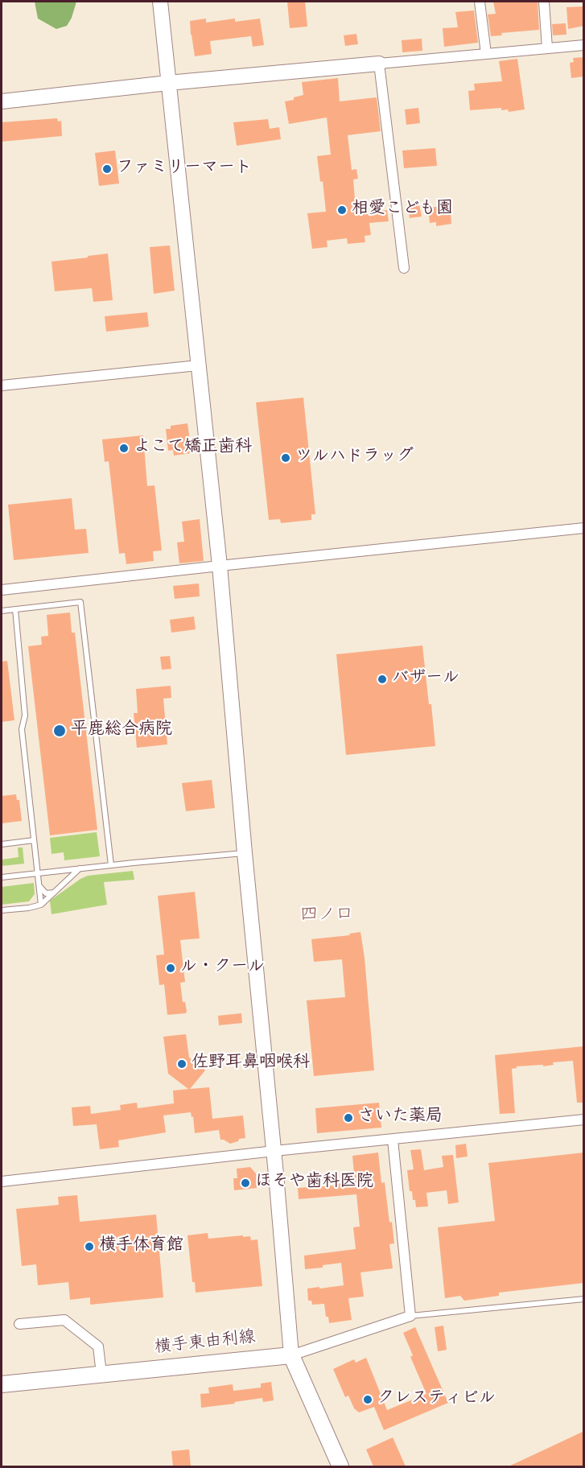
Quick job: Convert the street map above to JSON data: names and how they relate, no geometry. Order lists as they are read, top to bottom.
{
  "streets": {
    "main road": ["横手東由利線"]
  },
  "districts": ["四ノ口"],
  "places": [
    "ファミリーマート",
    "相愛こども園",
    "よこて矯正歯科",
    "ツルハドラッグ",
    "バザール",
    "平鹿総合病院",
    "ル・クール",
    "佐野耳鼻咽喉科",
    "さいた薬局",
    "ほそや歯科医院",
    "横手体育館",
    "クレスティビル"
  ]
}
